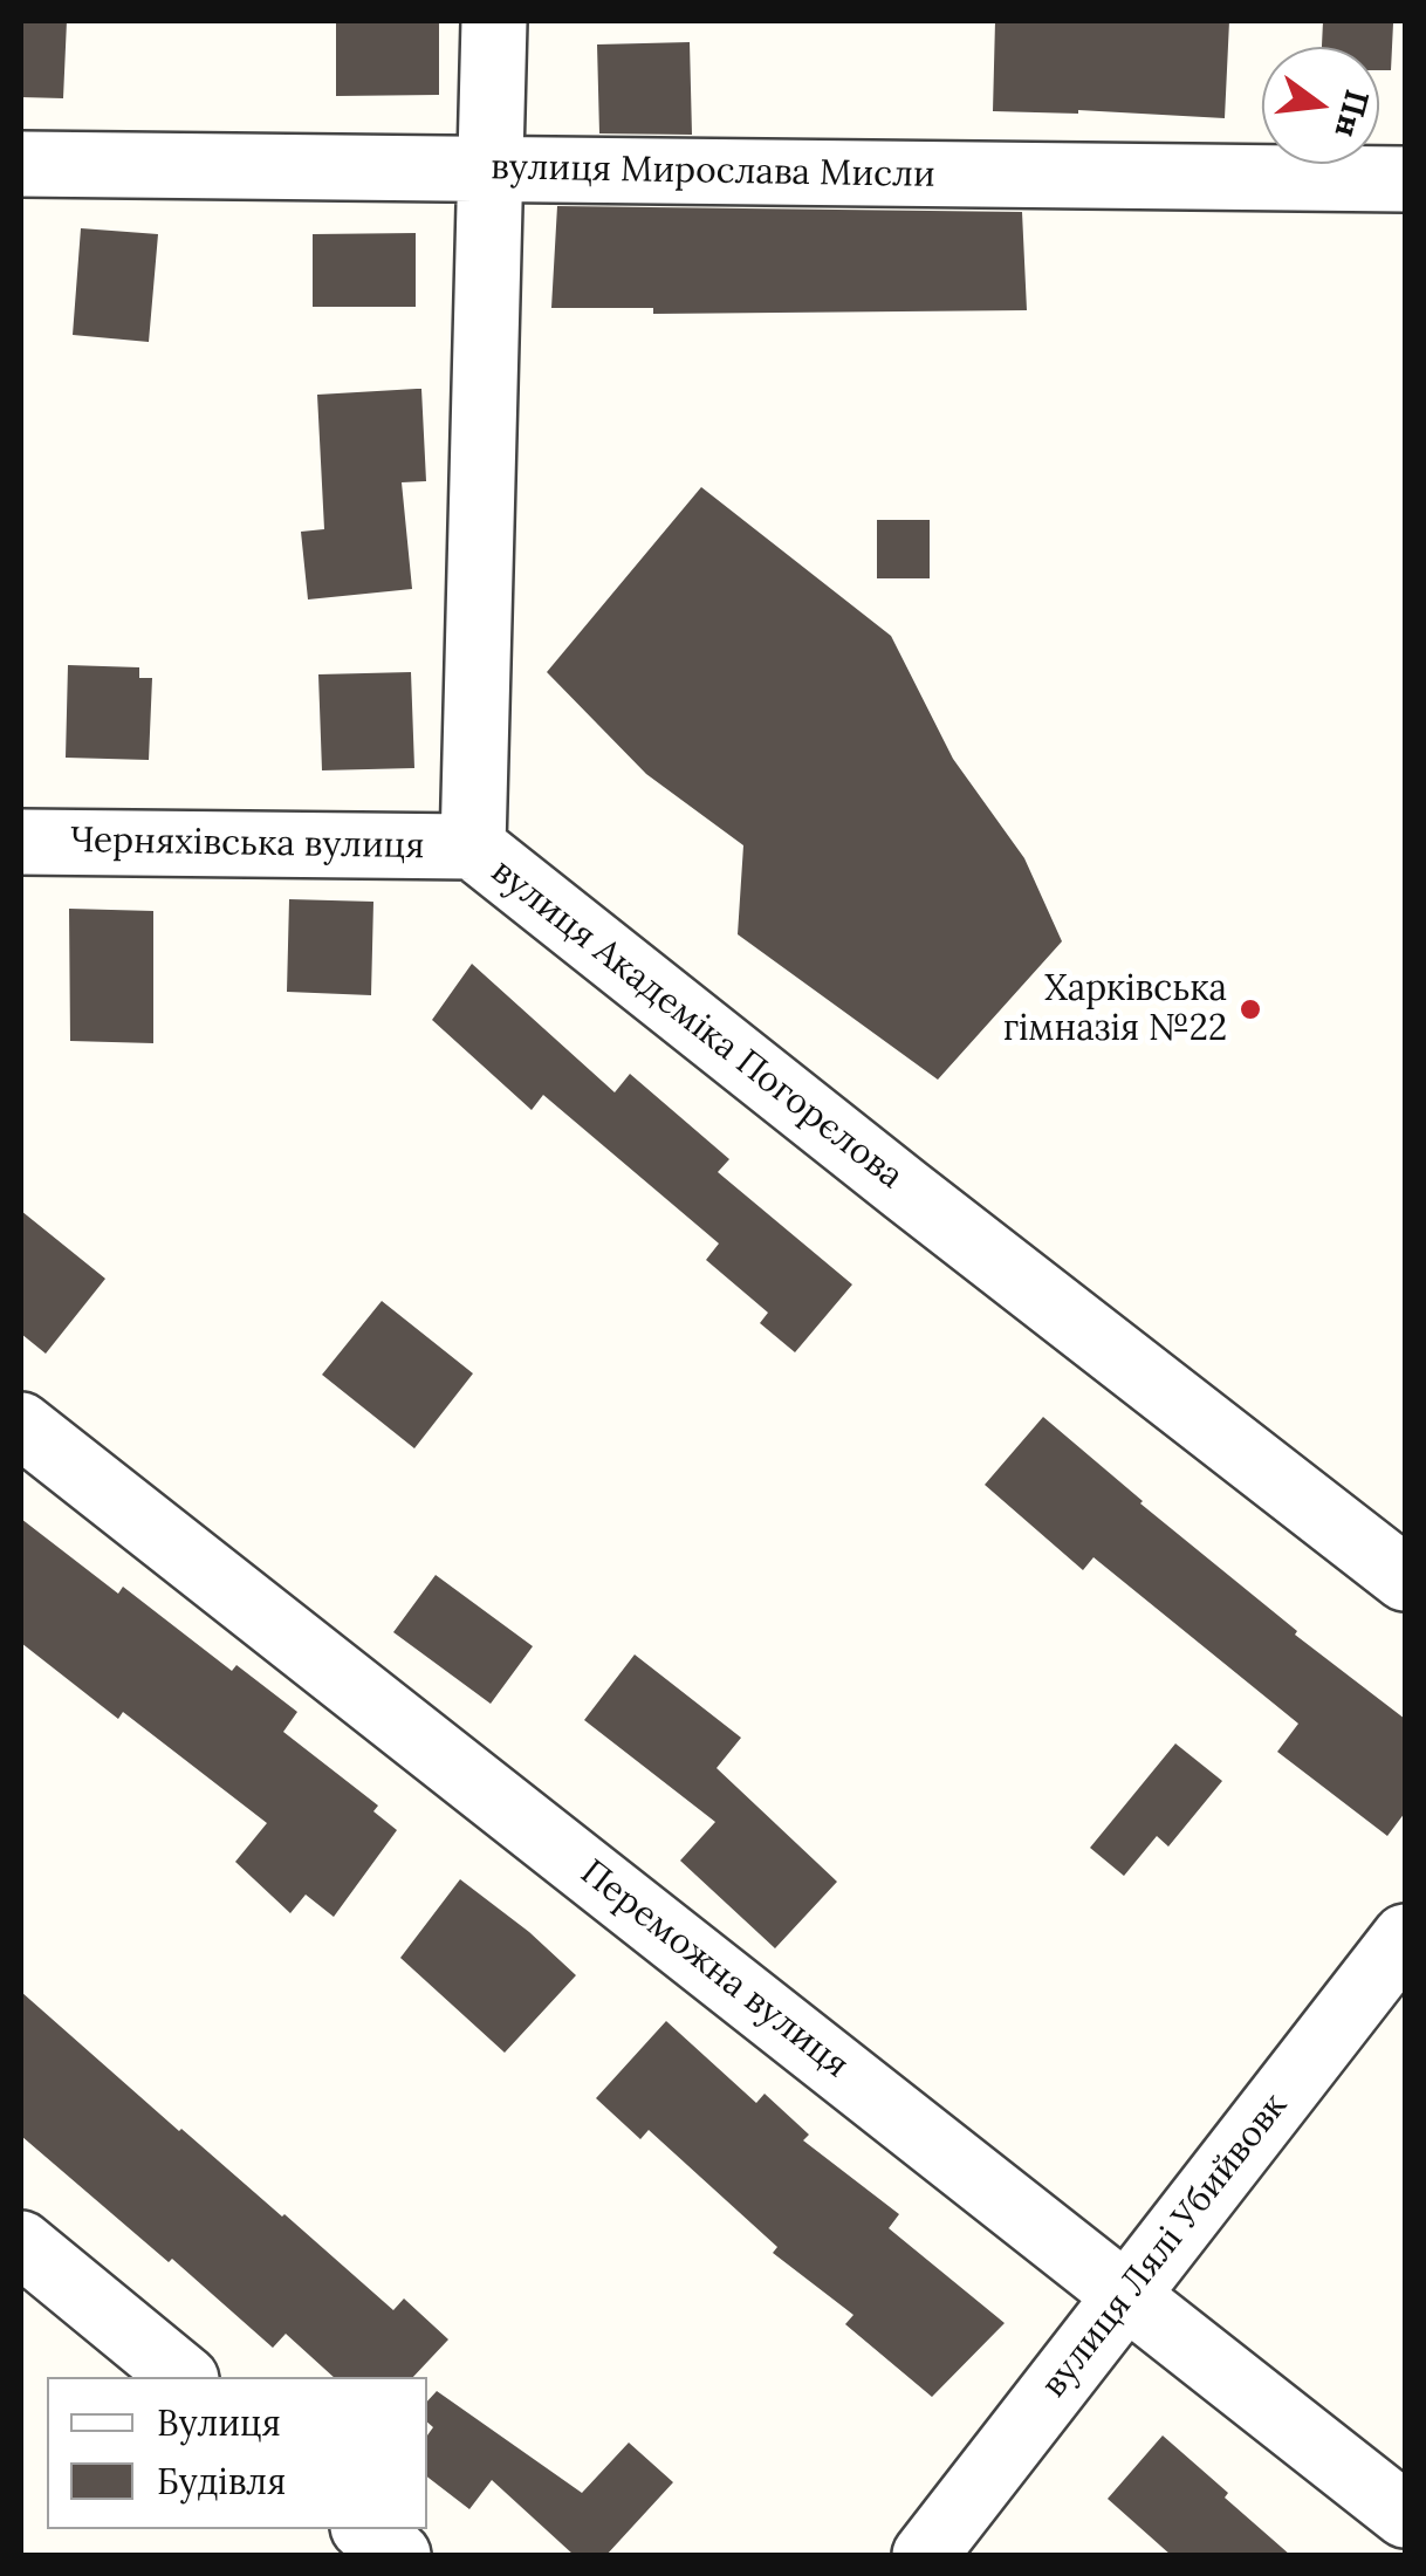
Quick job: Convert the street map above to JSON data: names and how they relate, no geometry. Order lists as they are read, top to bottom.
{
  "streets": {
    "street": [
      "вулиця Мирослава Мисли",
      "Черняхівська вулиця",
      "вулиця Академіка Погорєлова",
      "Переможна вулиця",
      "вулиця Лялі Убийвовк"
    ]
  },
  "crossings": [
    ["вулиця Мирослава Мисли", "вулиця Академіка Погорєлова"],
    ["Черняхівська вулиця", "вулиця Академіка Погорєлова"],
    ["Переможна вулиця", "вулиця Лялі Убийвовк"]
  ],
  "places": ["Харківська гімназія №22"],
  "legend": ["Вулиця", "Будівля"],
  "north": "right"
}
